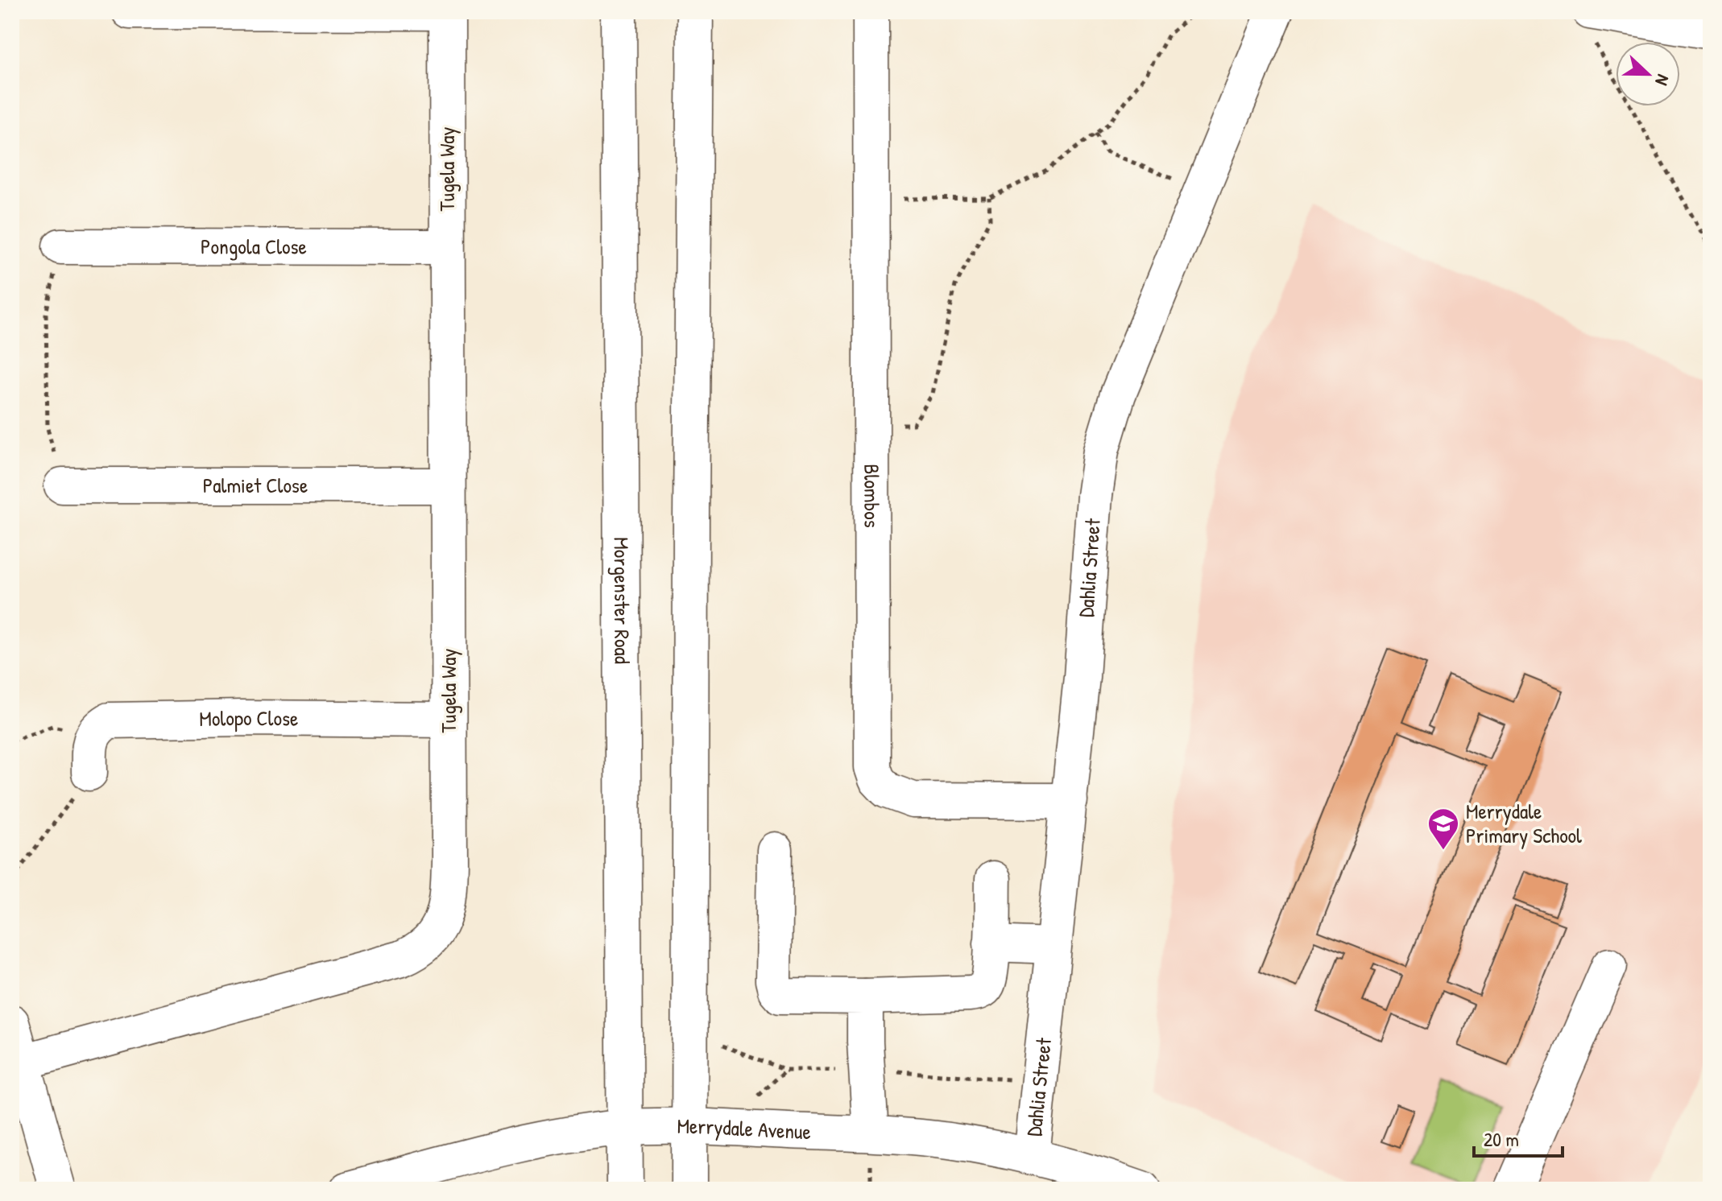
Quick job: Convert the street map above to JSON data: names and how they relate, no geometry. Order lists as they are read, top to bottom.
{
  "streets": {
    "street": [
      "Tugela Way",
      "Pongola Close",
      "Palmiet Close",
      "Blombos",
      "Dahlia Street",
      "Morgenster Road",
      "Molopo Close",
      "Merrydale Avenue"
    ]
  },
  "crossings": [
    ["Tugela Way", "Pongola Close"],
    ["Tugela Way", "Palmiet Close"],
    ["Tugela Way", "Molopo Close"],
    ["Blombos", "Dahlia Street"],
    ["Dahlia Street", "Merrydale Avenue"],
    ["Morgenster Road", "Merrydale Avenue"]
  ],
  "places": {
    "school or university": ["Merrydale Primary School"]
  },
  "scale_bar": "20 m",
  "north": "right"
}
